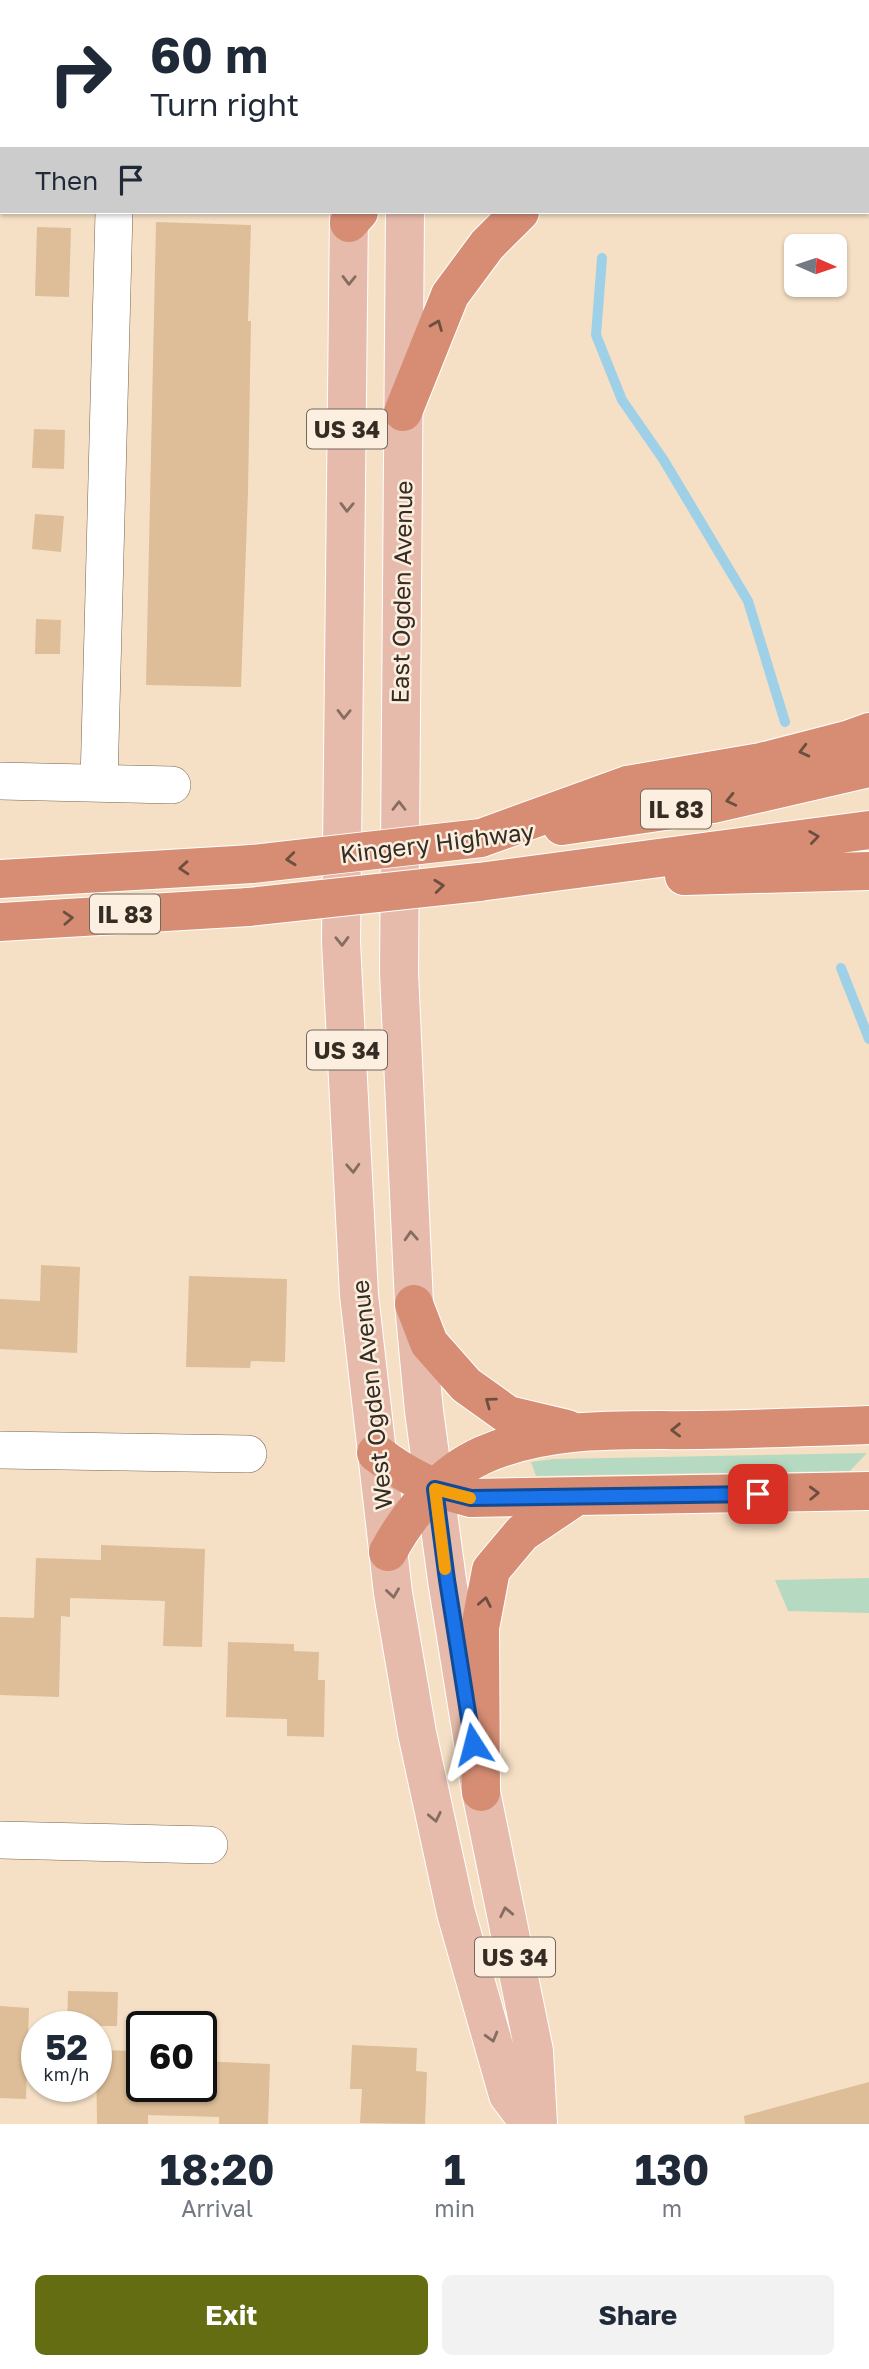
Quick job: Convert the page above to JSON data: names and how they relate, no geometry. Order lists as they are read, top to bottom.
{
  "streets": {
    "highway": ["IL 83", "Kingery Highway"],
    "main road": ["US 34", "East Ogden Avenue", "West Ogden Avenue"]
  },
  "crossings": [
    ["East Ogden Avenue", "West Ogden Avenue"]
  ],
  "one_way": ["East Ogden Avenue"],
  "north": "right",
  "page": {
    "turn": ["60 m", "Turn right"],
    "then": "Then",
    "speed": "52 km/h",
    "limit": "60",
    "eta": [
      "18:20",
      "Arrival",
      "1",
      "min",
      "130",
      "m"
    ],
    "buttons": ["Exit", "Share"]
  }
}
